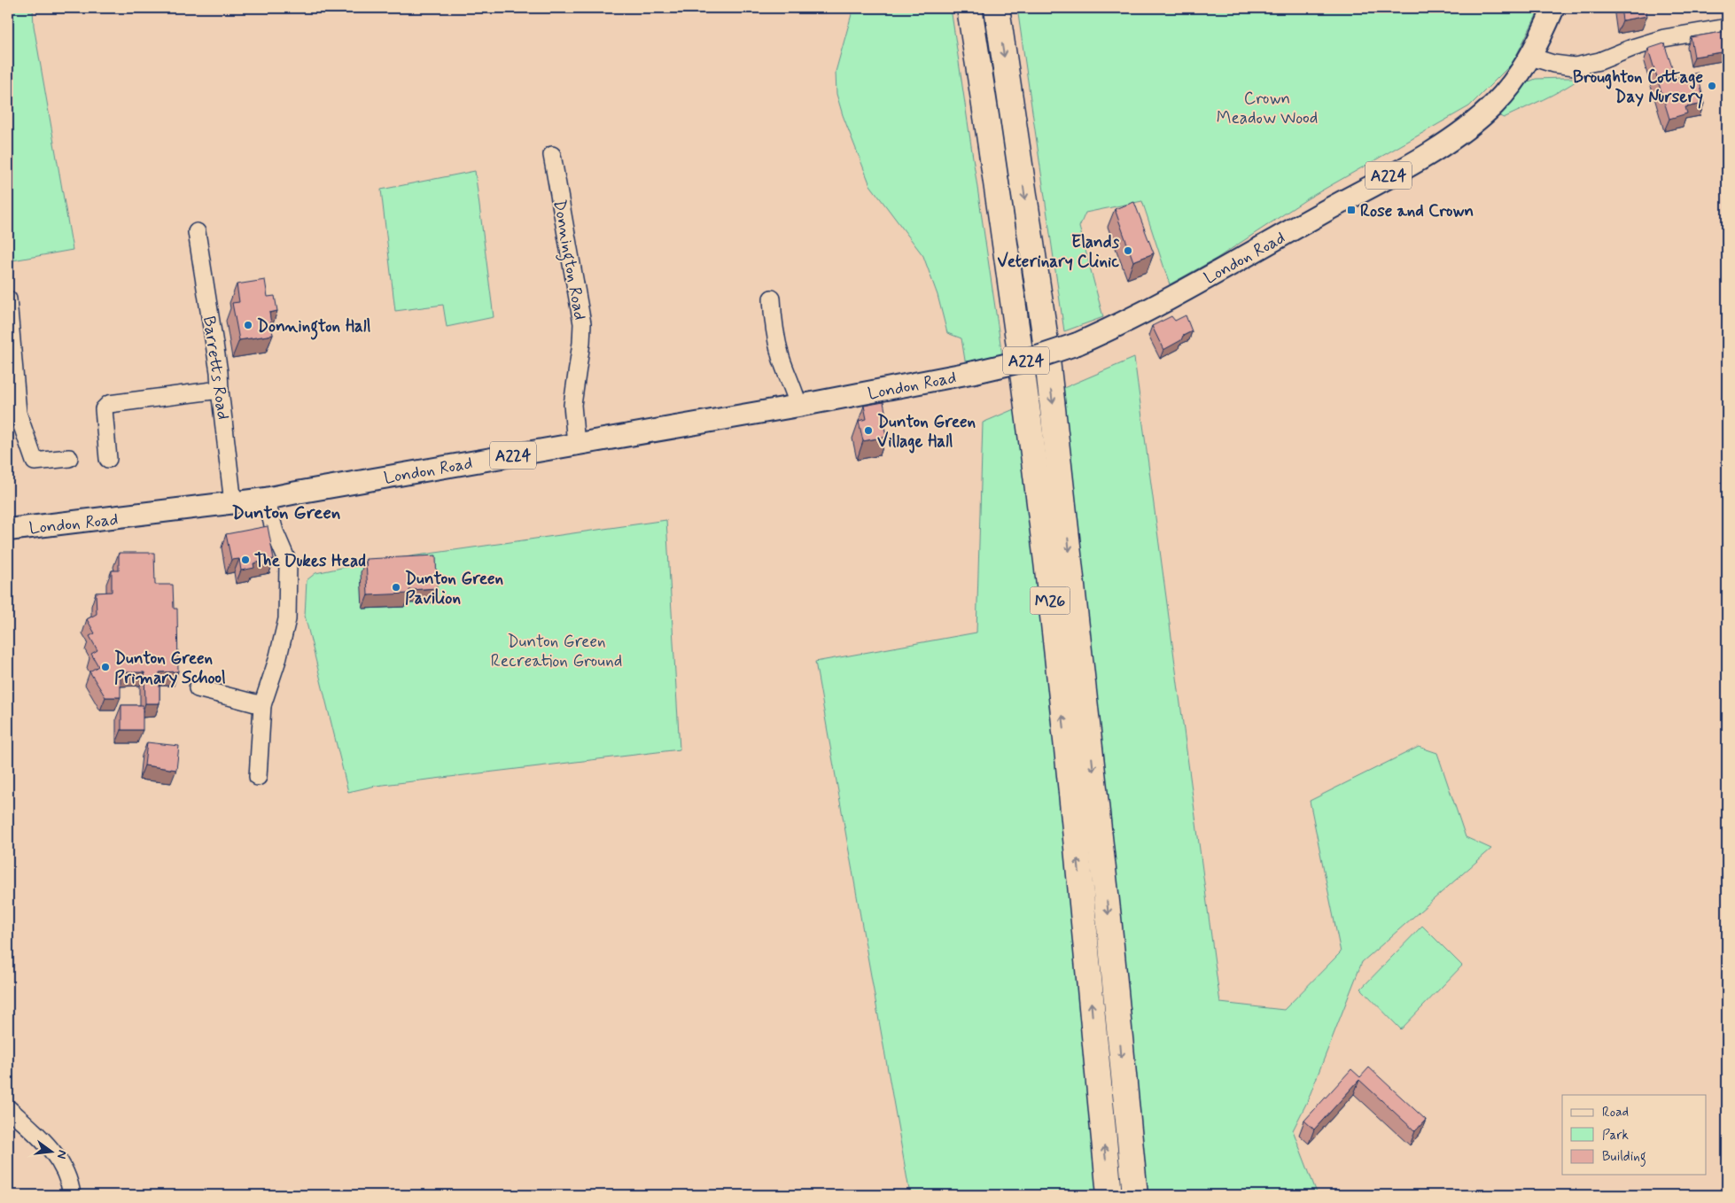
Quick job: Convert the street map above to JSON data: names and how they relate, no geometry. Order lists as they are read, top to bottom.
{
  "streets": {
    "highway": ["M26"],
    "main road": ["A224", "London Road"],
    "street": ["Donnington Road", "Barretts Road"]
  },
  "crossings": [
    ["A224", "London Road"],
    ["London Road", "Donnington Road"],
    ["London Road", "Barretts Road"]
  ],
  "districts": ["Dunton Green"],
  "parks": ["Crown Meadow Wood", "Dunton Green Recreation Ground"],
  "places": {
    "other": [
      "Broughton Cottage Day Nursery",
      "Elands Veterinary Clinic",
      "Donnington Hall",
      "Dunton Green Village Hall",
      "The Dukes Head",
      "Dunton Green Pavilion",
      "Dunton Green Primary School"
    ],
    "transit": ["Rose and Crown"]
  },
  "legend": ["Road", "Park", "Building"],
  "north": "right"
}
